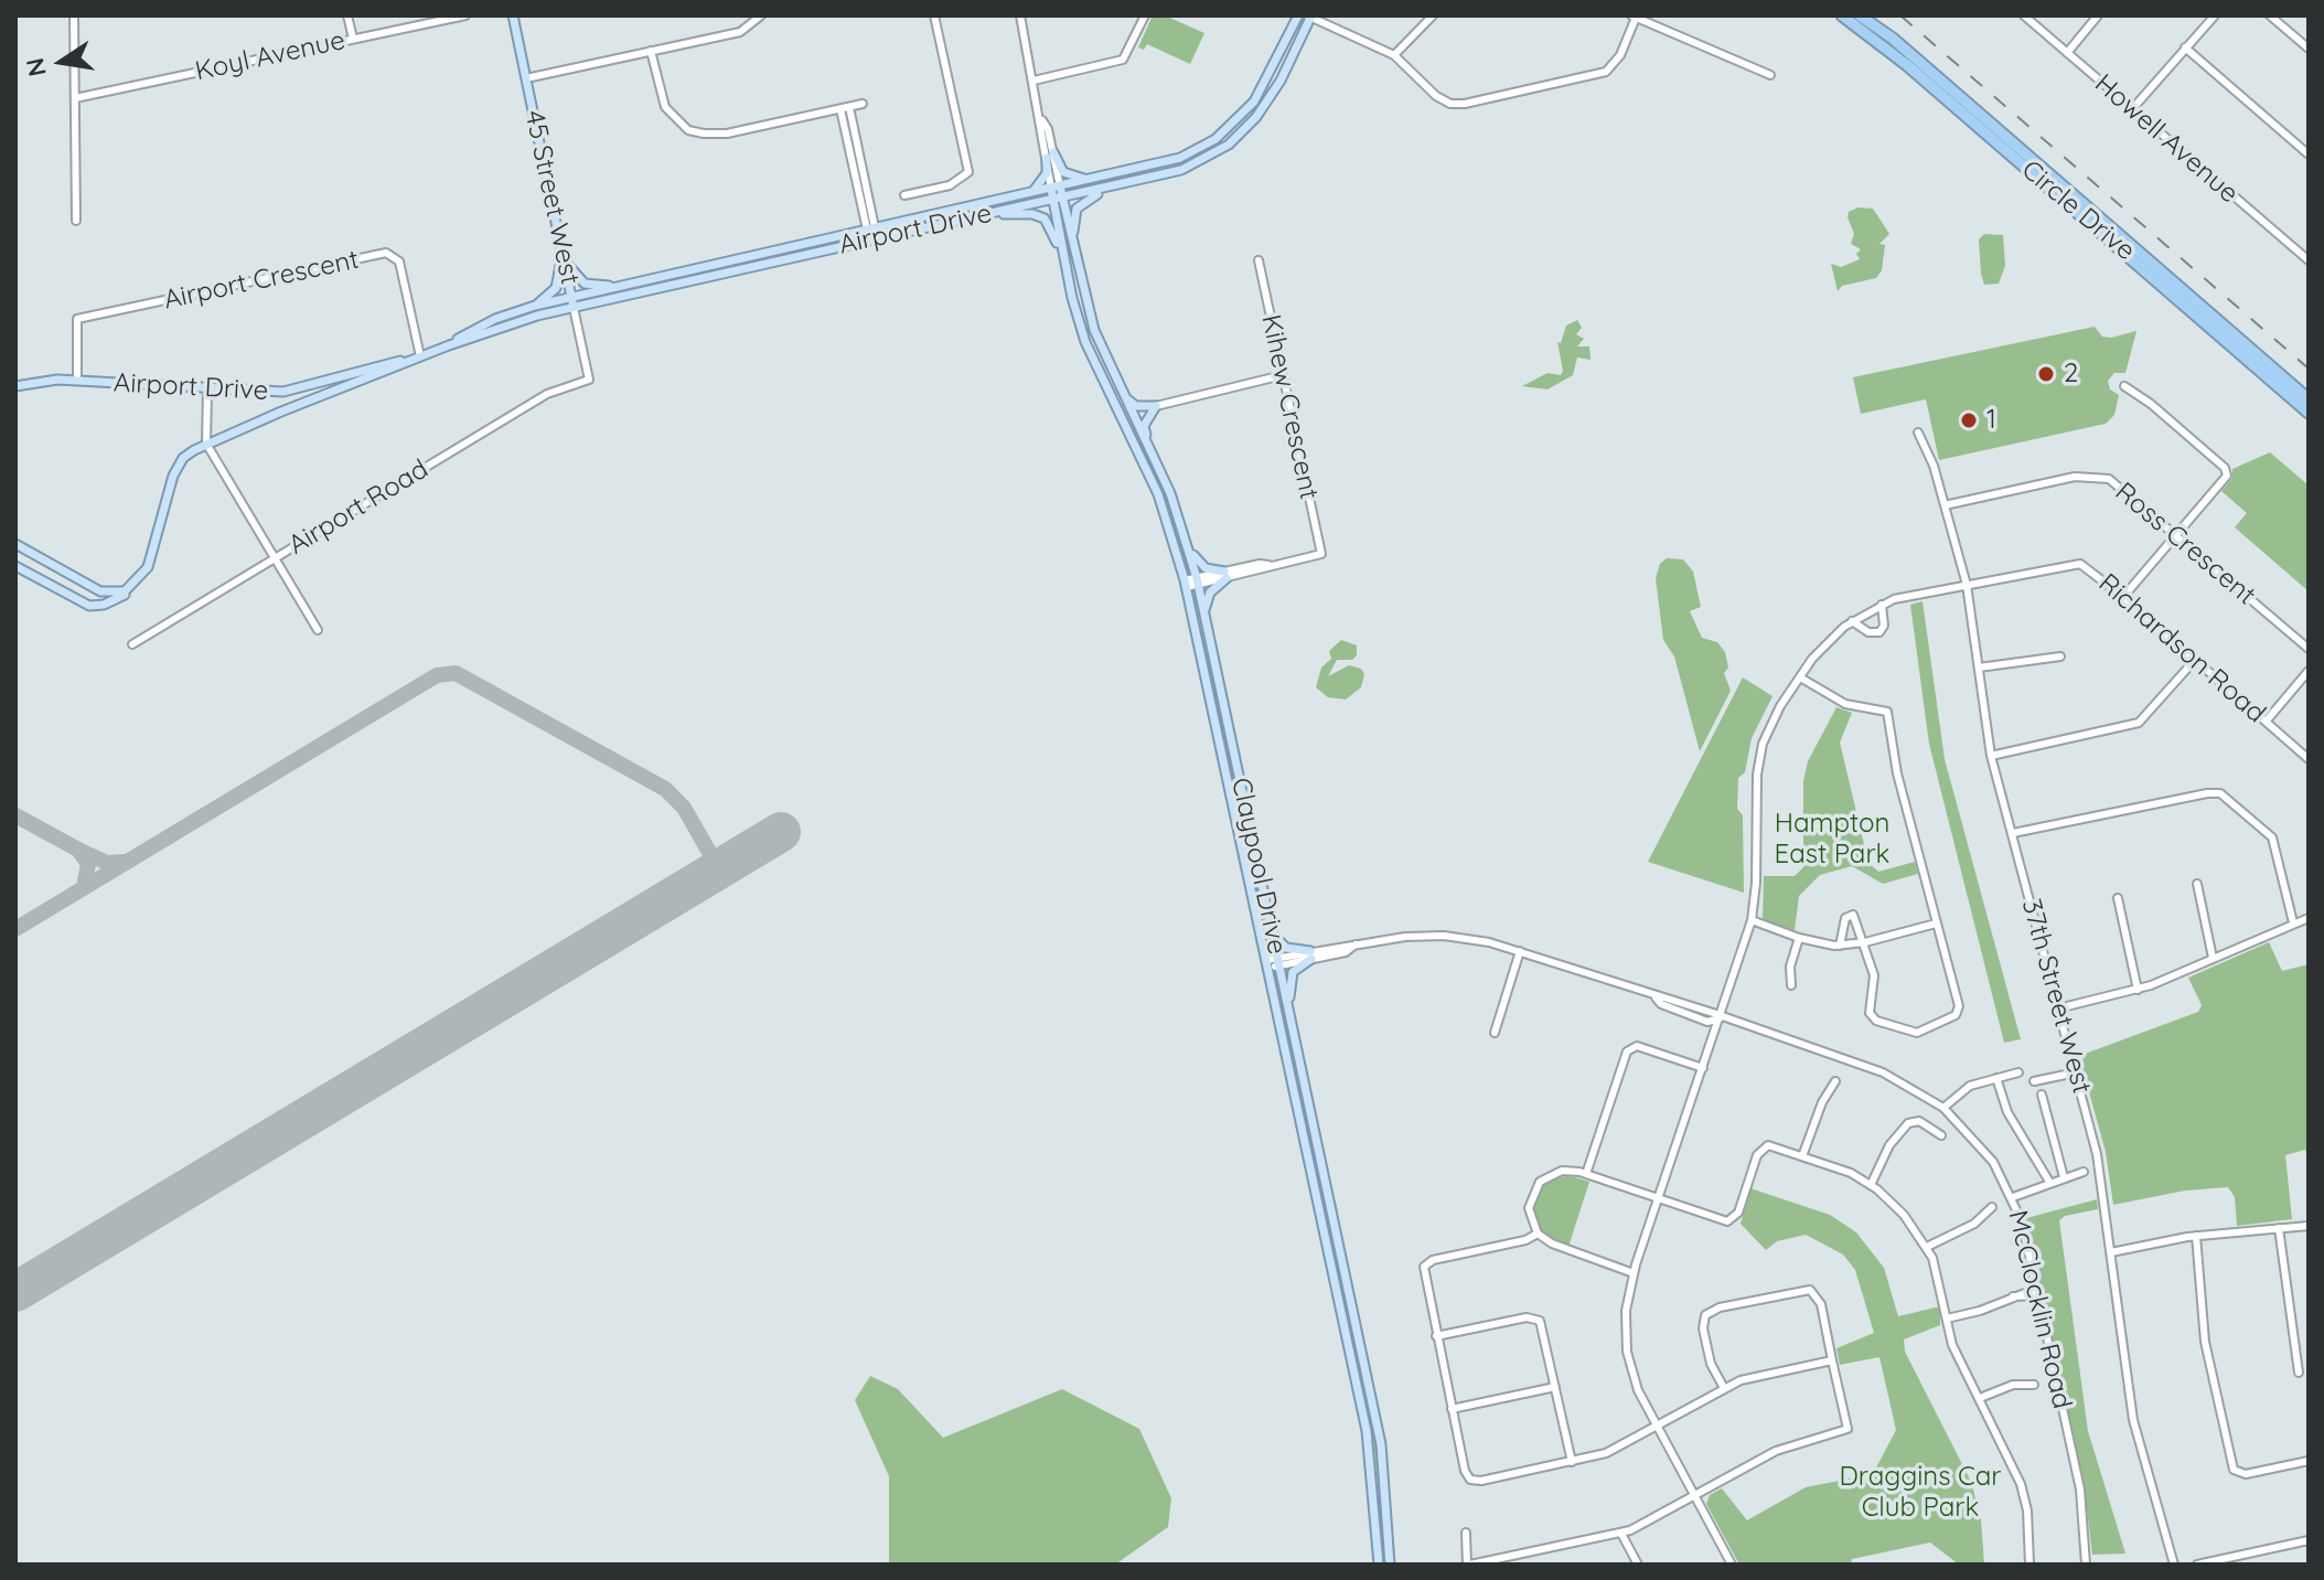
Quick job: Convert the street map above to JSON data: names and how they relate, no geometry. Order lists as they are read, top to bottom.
{
  "streets": {
    "highway": ["Circle Drive"],
    "main road": ["45 Street West", "Airport Drive", "Claypool Drive"],
    "street": [
      "Koyl Avenue",
      "Howell Avenue",
      "Airport Crescent",
      "Kihew Crescent",
      "Airport Road",
      "Ross Crescent",
      "Richardson Road",
      "37th Street West",
      "McClocklin Road"
    ]
  },
  "crossings": [
    ["45 Street West", "Airport Drive"],
    ["45 Street West", "Airport Road"],
    ["Airport Drive", "Airport Crescent"],
    ["Airport Drive", "Claypool Drive"],
    ["Ross Crescent", "37th Street West"],
    ["Richardson Road", "37th Street West"],
    ["Richardson Road", "McClocklin Road"],
    ["Claypool Drive", "McClocklin Road"]
  ],
  "parks": ["Hampton East Park", "Draggins Car Club Park"],
  "places": ["2", "1"],
  "north": "left"
}
